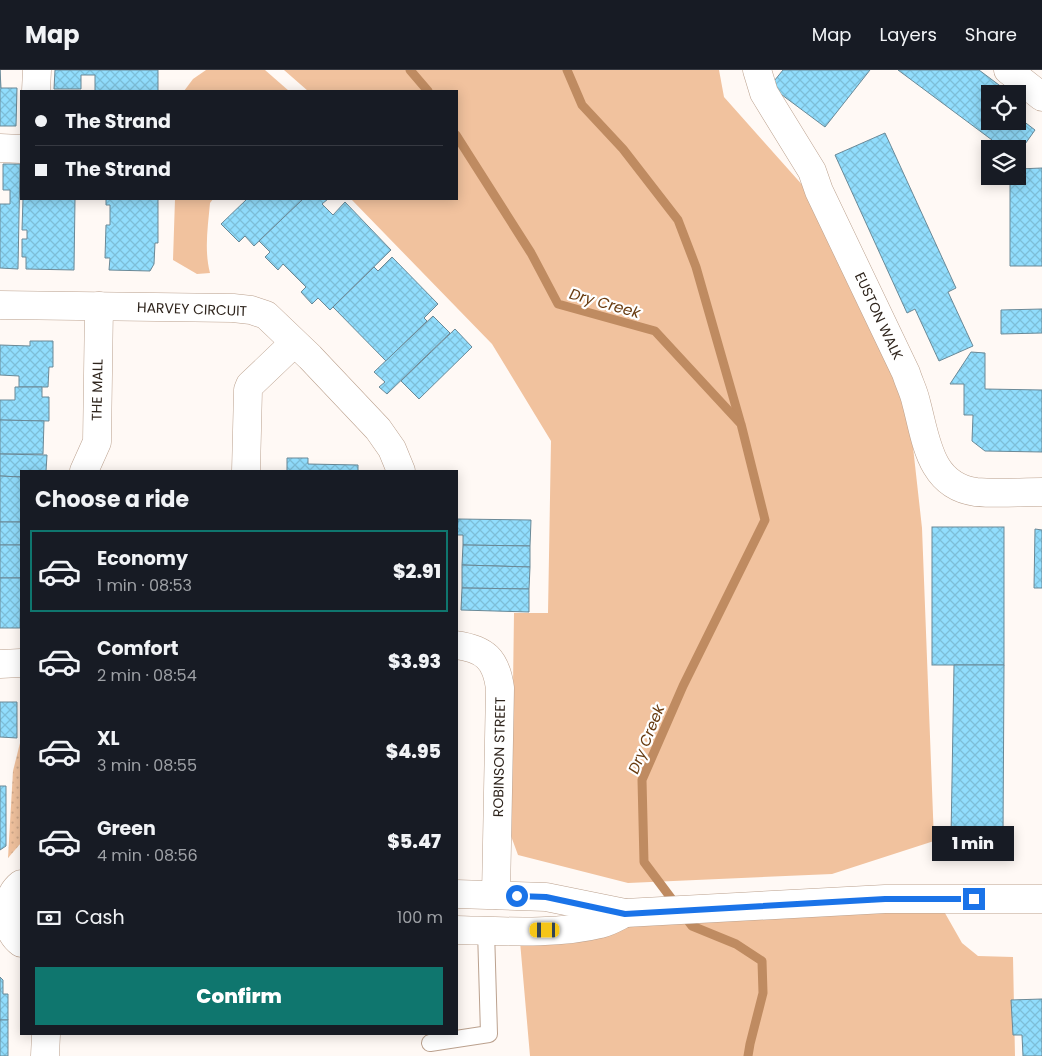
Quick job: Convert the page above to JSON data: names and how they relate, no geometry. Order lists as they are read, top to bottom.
{
  "streets": {
    "street": [
      "HARVEY CIRCUIT",
      "EUSTON WALK",
      "THE MALL",
      "ROBINSON STREET"
    ]
  },
  "crossings": [
    ["HARVEY CIRCUIT", "THE MALL"]
  ],
  "water": ["Dry Creek"],
  "page": {
    "header": "Map",
    "nav": ["Map", "Layers", "Share"],
    "banner": ["The Strand", "The Strand"],
    "heading": "Choose a ride",
    "list": [
      {
        "name": "Economy",
        "note": "1 min · 08:53",
        "value": "$2.91"
      },
      {
        "name": "Comfort",
        "note": "2 min · 08:54",
        "value": "$3.93"
      },
      {
        "name": "XL",
        "note": "3 min · 08:55",
        "value": "$4.95"
      },
      {
        "name": "Green",
        "note": "4 min · 08:56",
        "value": "$5.47"
      }
    ],
    "bubble": "1 min",
    "pay": ["Cash", "100 m"],
    "buttons": "Confirm"
  }
}
